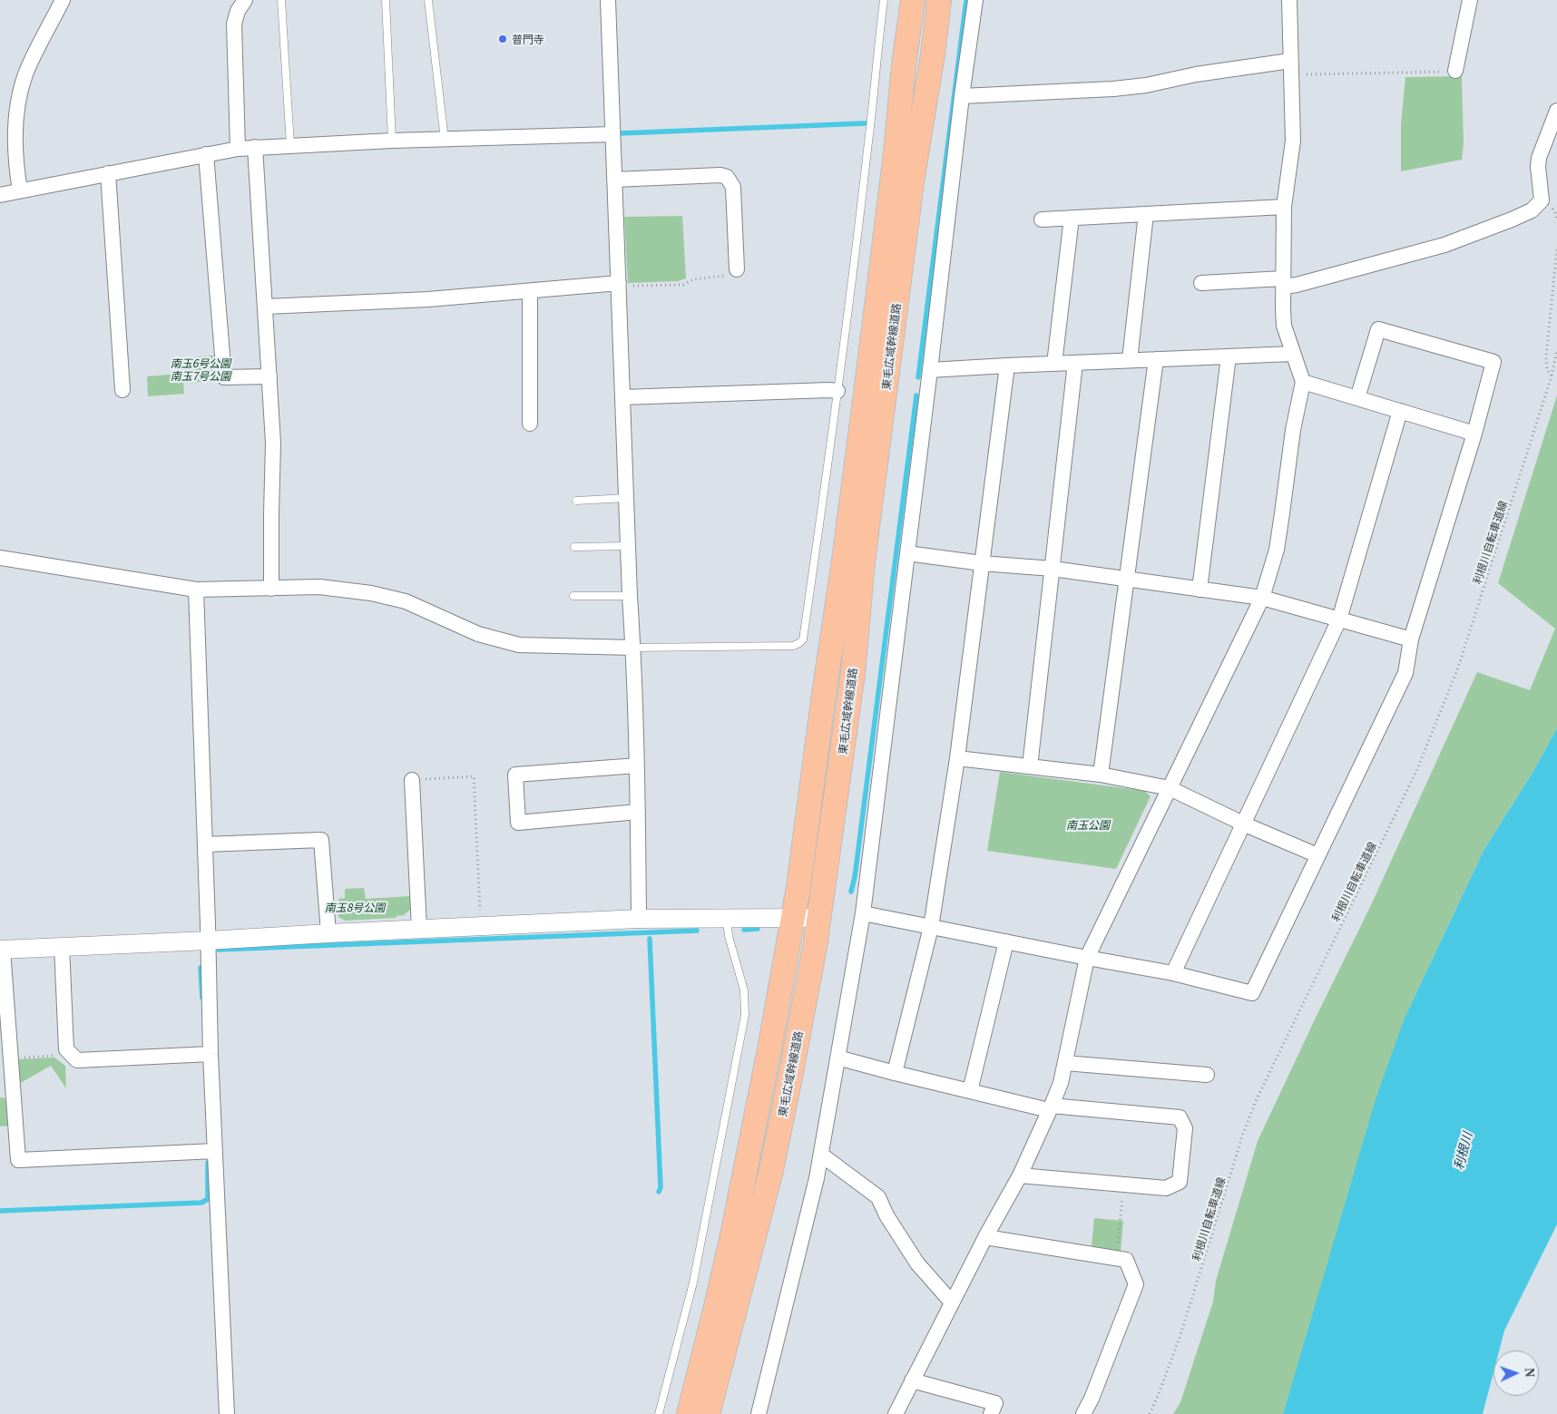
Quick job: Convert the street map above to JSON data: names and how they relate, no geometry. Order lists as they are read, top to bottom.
{
  "streets": {
    "highway": ["東毛広域幹線道路"],
    "path": ["利根川自転車道線"]
  },
  "water": ["利根川"],
  "parks": ["南玉6号公園 南玉7号公園", "南玉公園", "南玉8号公園"],
  "places": ["普門寺"],
  "north": "right"
}
